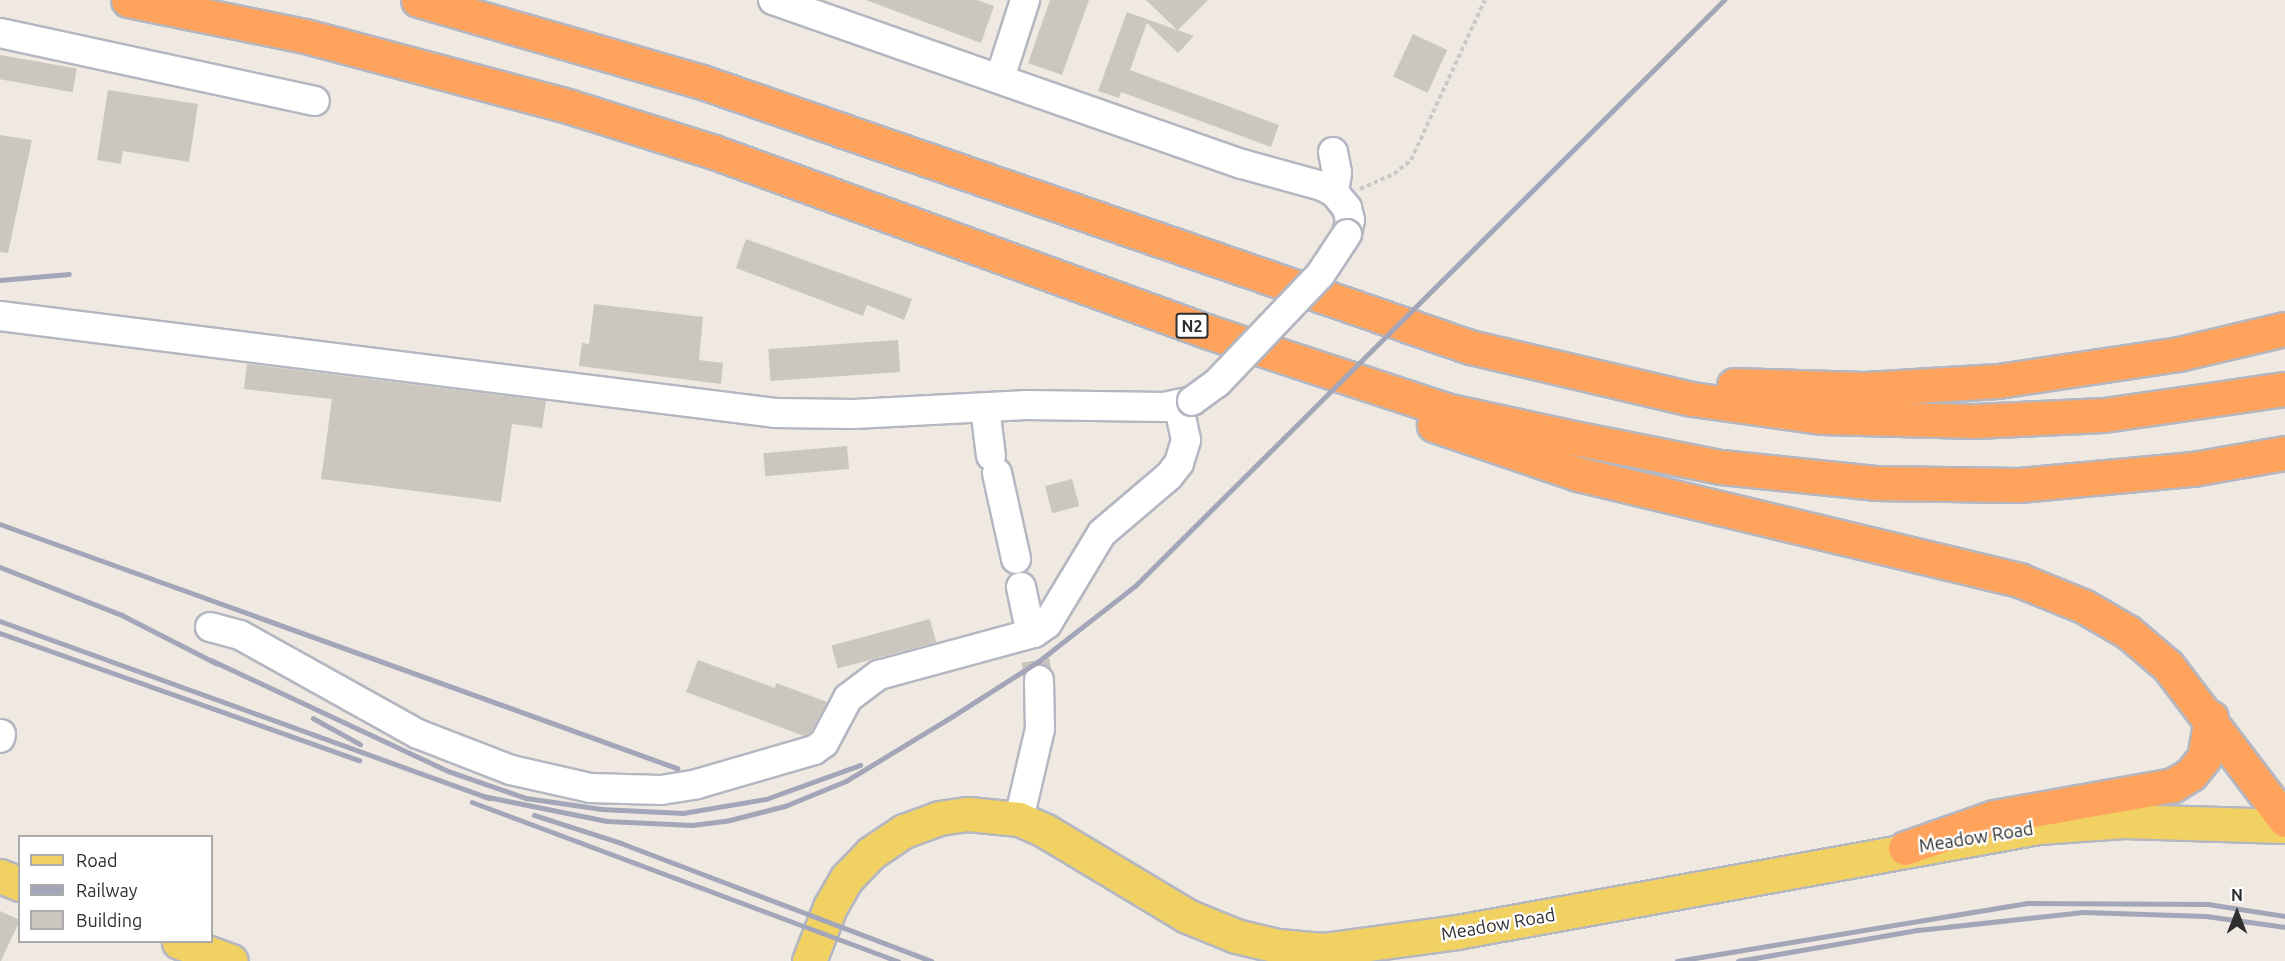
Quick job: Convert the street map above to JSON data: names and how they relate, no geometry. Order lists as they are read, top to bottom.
{
  "streets": {
    "highway": ["N2"],
    "main road": ["Meadow Road"]
  },
  "legend": ["Road", "Railway", "Building"],
  "north": "top"
}
